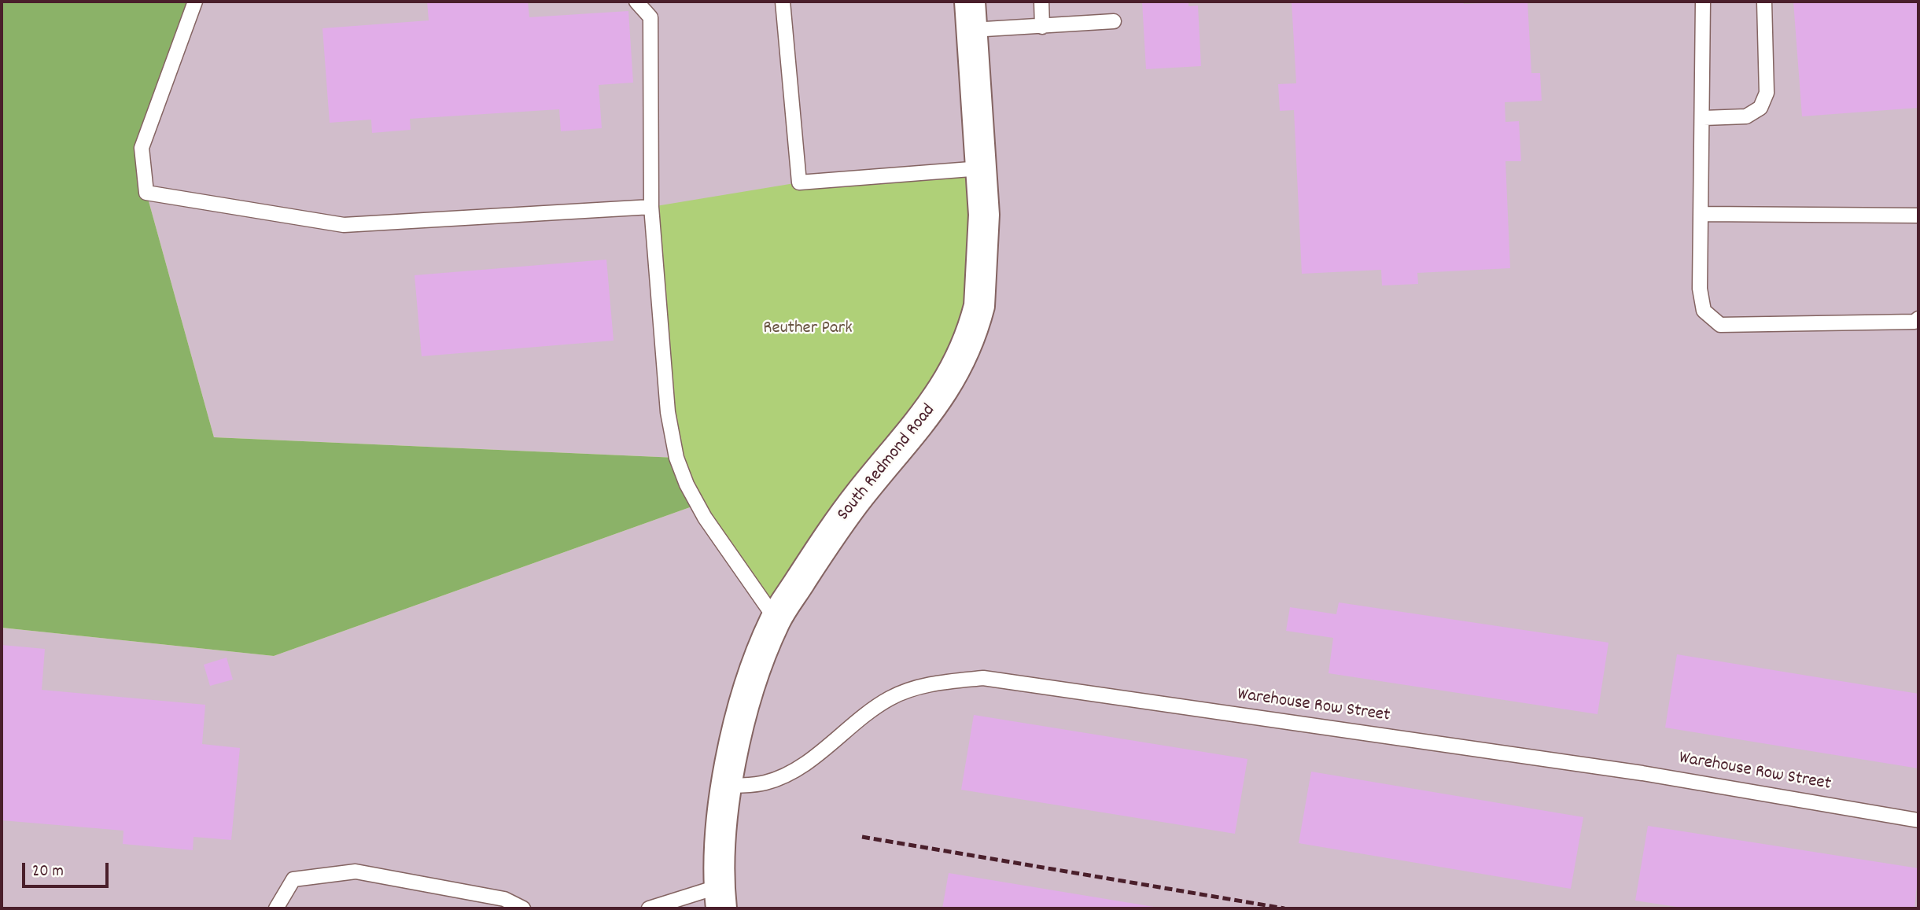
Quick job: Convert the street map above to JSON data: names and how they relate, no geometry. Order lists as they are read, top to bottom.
{
  "streets": {
    "street": ["South Redmond Road"],
    "lane": ["Warehouse Row Street"]
  },
  "crossings": [
    ["South Redmond Road", "Warehouse Row Street"]
  ],
  "parks": ["Reuther Park"],
  "scale_bar": "20 m"
}
